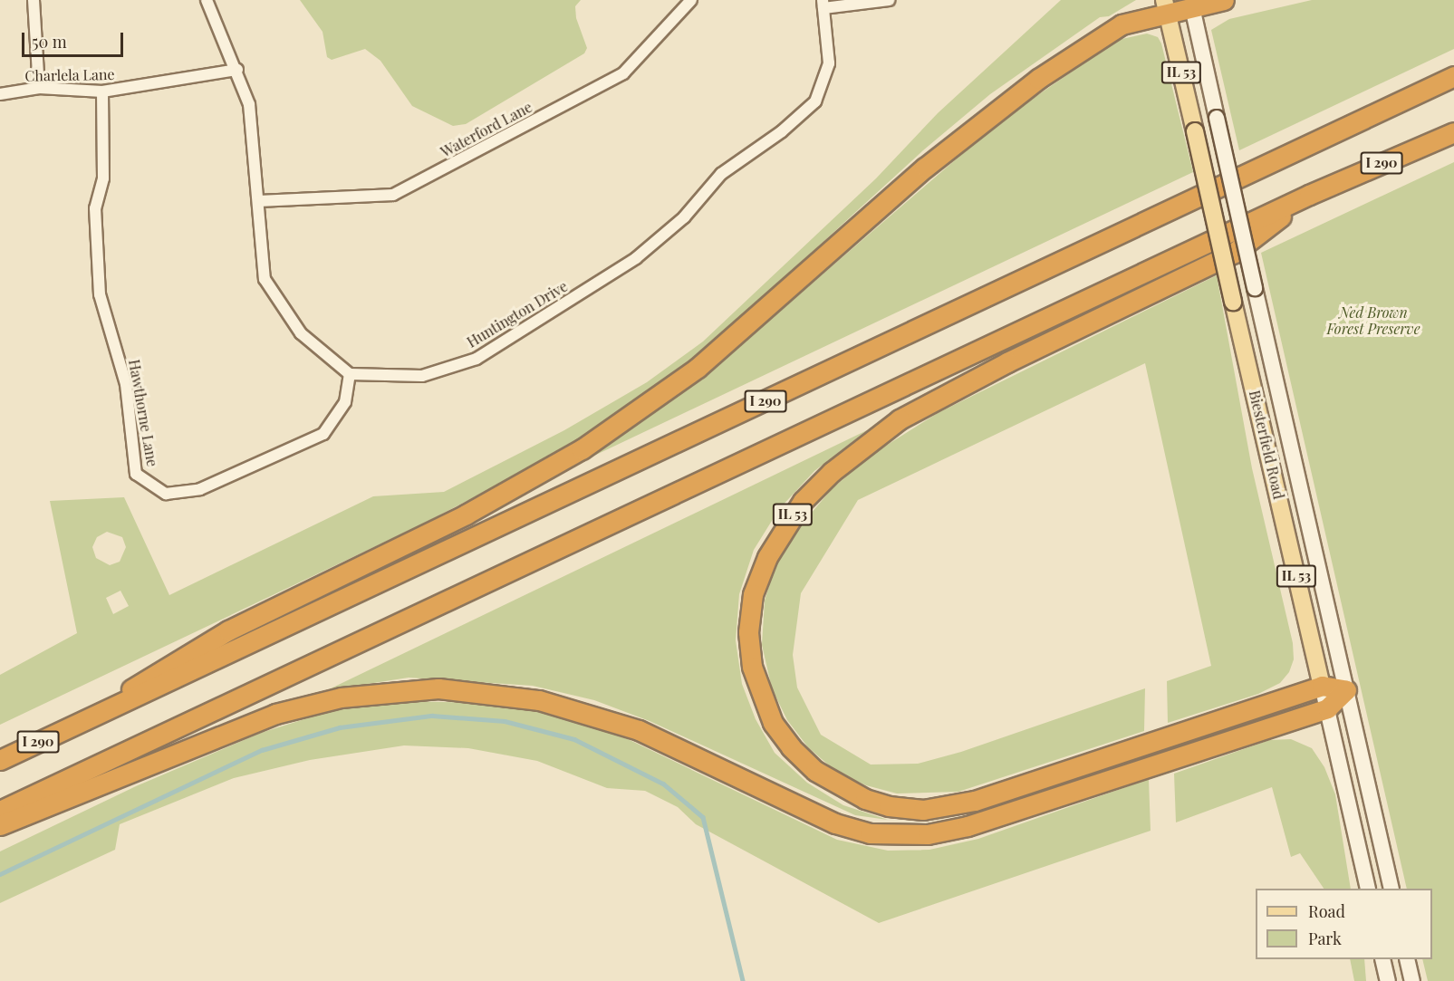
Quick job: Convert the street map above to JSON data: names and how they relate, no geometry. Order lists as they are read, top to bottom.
{
  "streets": {
    "highway": ["IL 53", "I 290"],
    "main road": ["Biesterfield Road"],
    "street": [
      "Charlela Lane",
      "Waterford Lane",
      "Huntington Drive",
      "Hawthorne Lane"
    ]
  },
  "crossings": [
    ["IL 53", "I 290"],
    ["IL 53", "Biesterfield Road"],
    ["Charlela Lane", "Hawthorne Lane"],
    ["Huntington Drive", "Hawthorne Lane"]
  ],
  "parks": ["Ned Brown Forest Preserve"],
  "legend": ["Road", "Park"],
  "scale_bar": "50 m"
}
